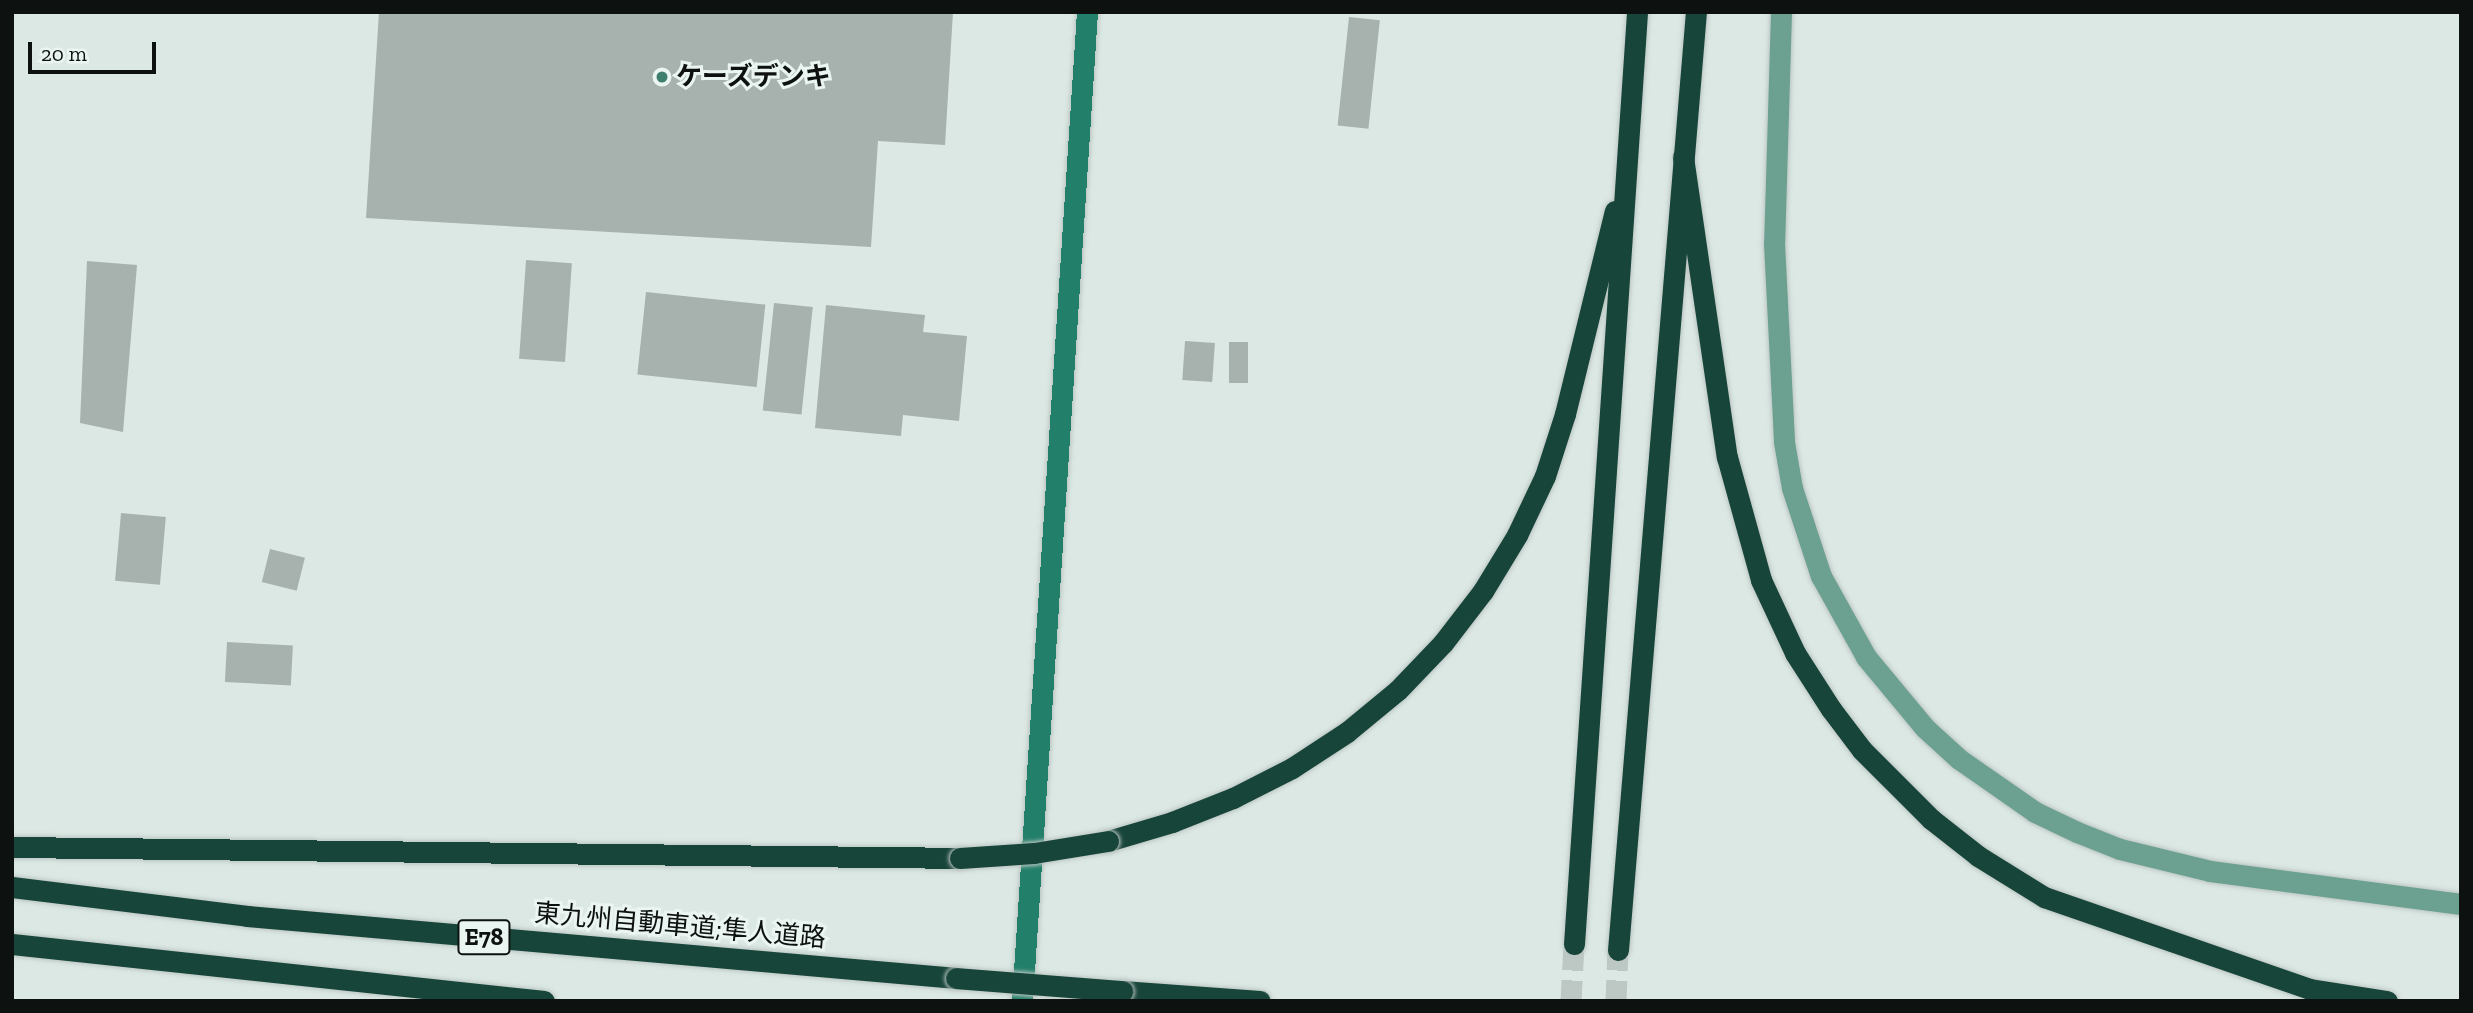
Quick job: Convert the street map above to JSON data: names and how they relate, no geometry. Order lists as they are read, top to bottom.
{
  "streets": {
    "highway": ["東九州自動車道;隼人道路", "E78"]
  },
  "places": ["ケーズデンキ"],
  "scale_bar": "20 m"
}
